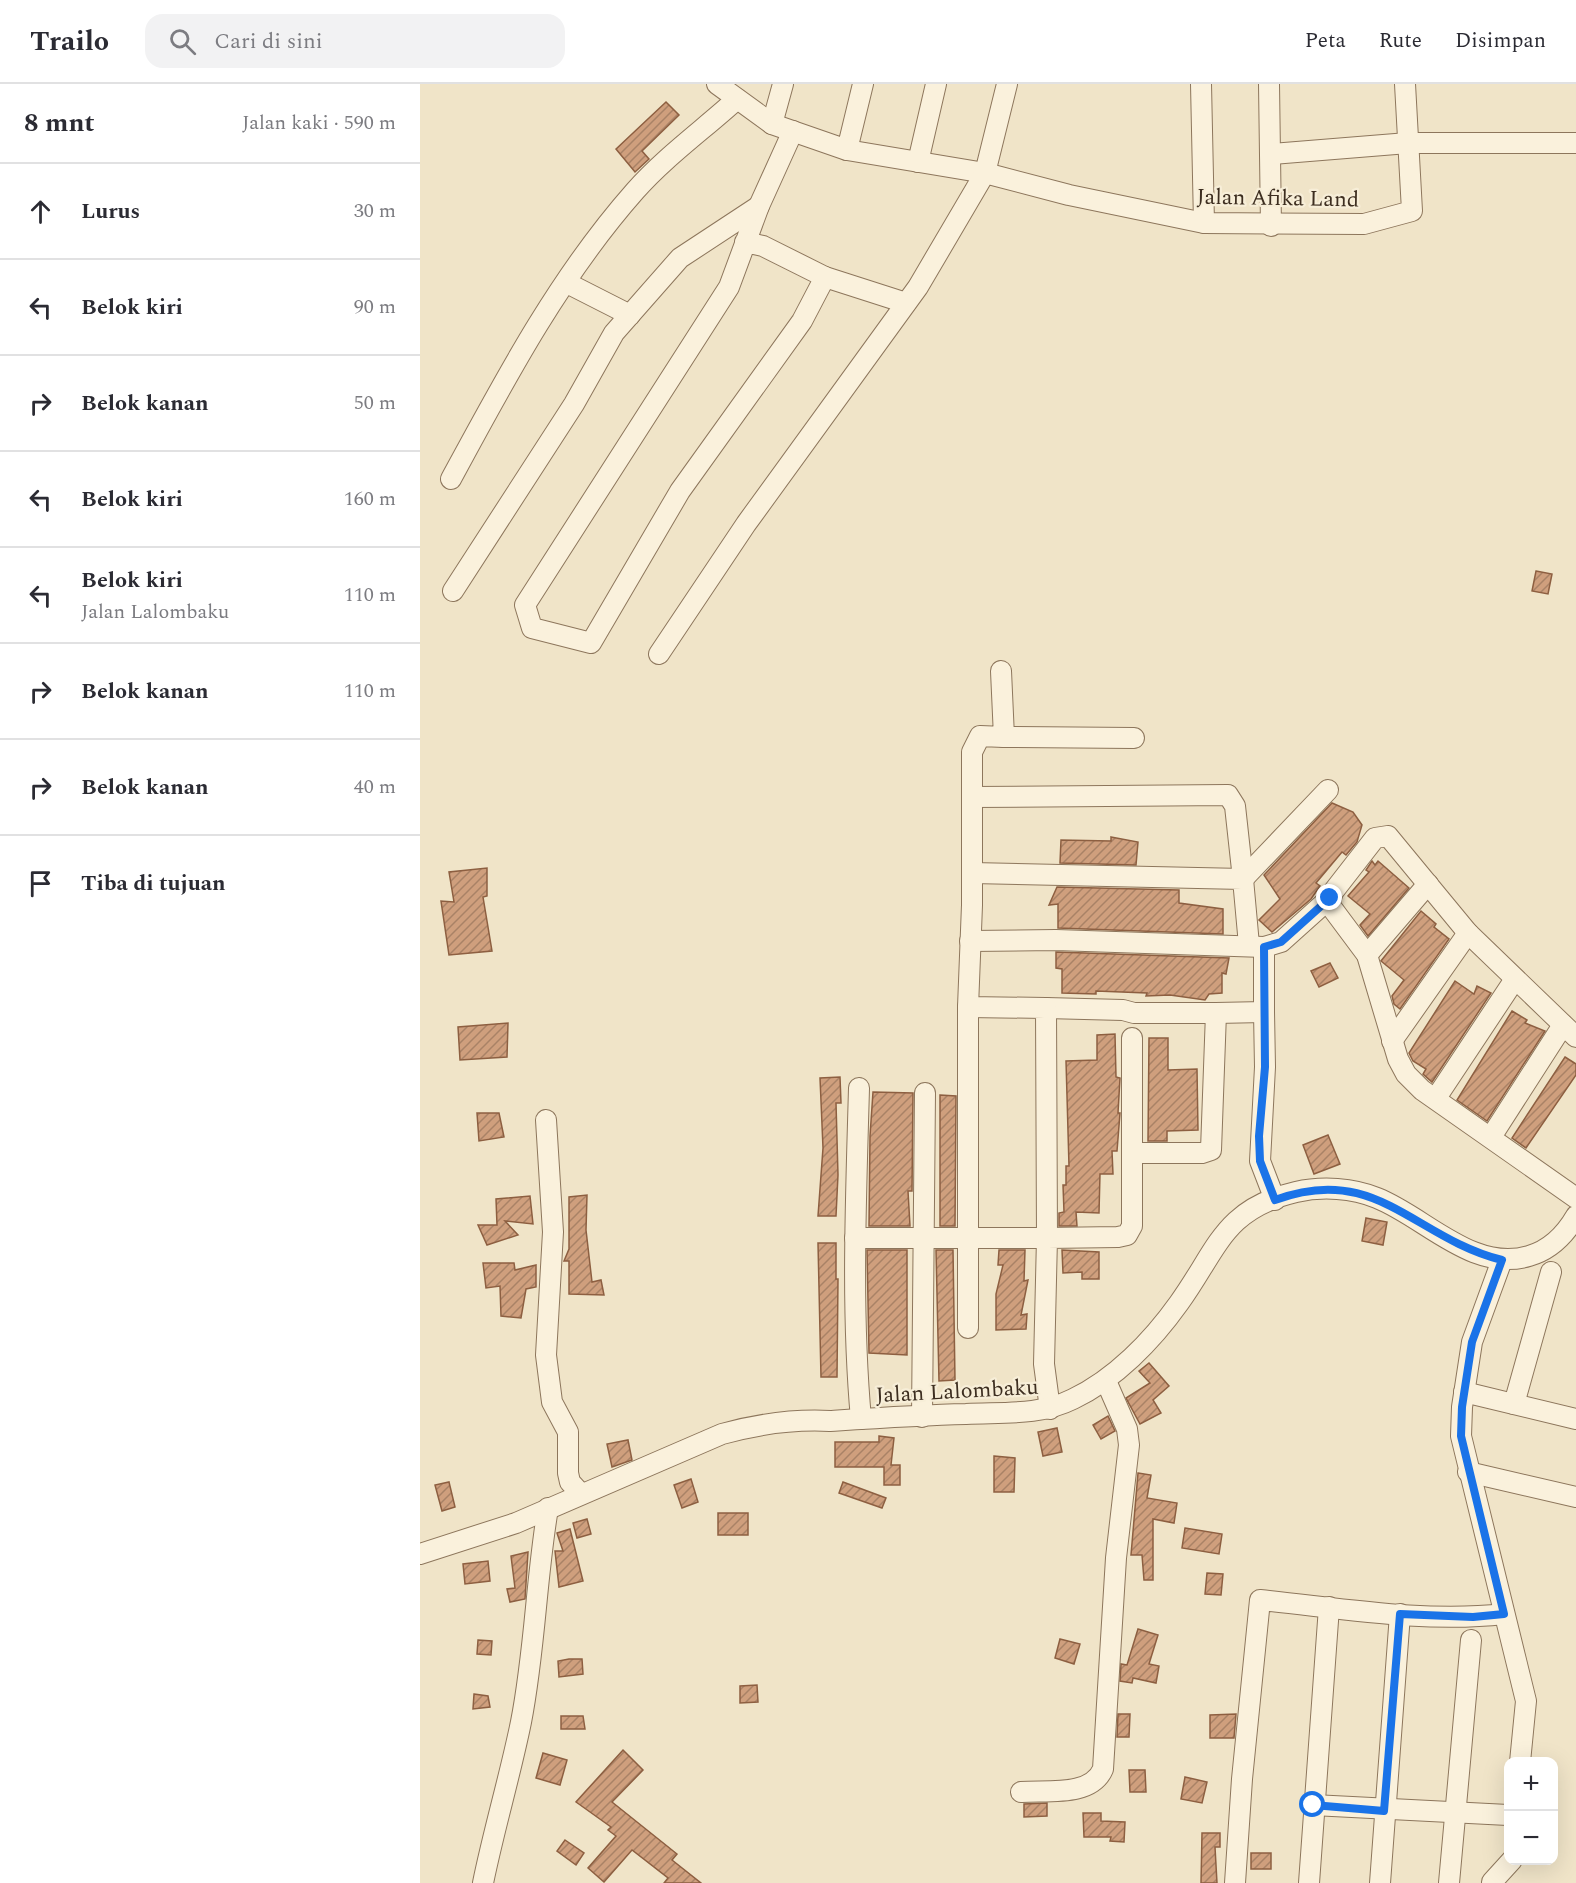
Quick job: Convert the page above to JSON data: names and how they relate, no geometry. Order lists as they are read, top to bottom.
{
  "streets": {
    "street": ["Jalan Afika Land", "Jalan Lalombaku"]
  },
  "page": {
    "header": "Trailo",
    "search": "Cari di sini",
    "nav": ["Peta", "Rute", "Disimpan"],
    "heading": ["8 mnt", "Jalan kaki · 590 m"],
    "list": [
      ["Lurus", "30 m"],
      ["Belok kiri", "90 m"],
      ["Belok kanan", "50 m"],
      ["Belok kiri", "160 m"],
      ["Belok kiri", "Jalan Lalombaku", "110 m"],
      ["Belok kanan", "110 m"],
      ["Belok kanan", "40 m"],
      "Tiba di tujuan"
    ],
    "map_buttons": ["+", "−"]
  }
}
